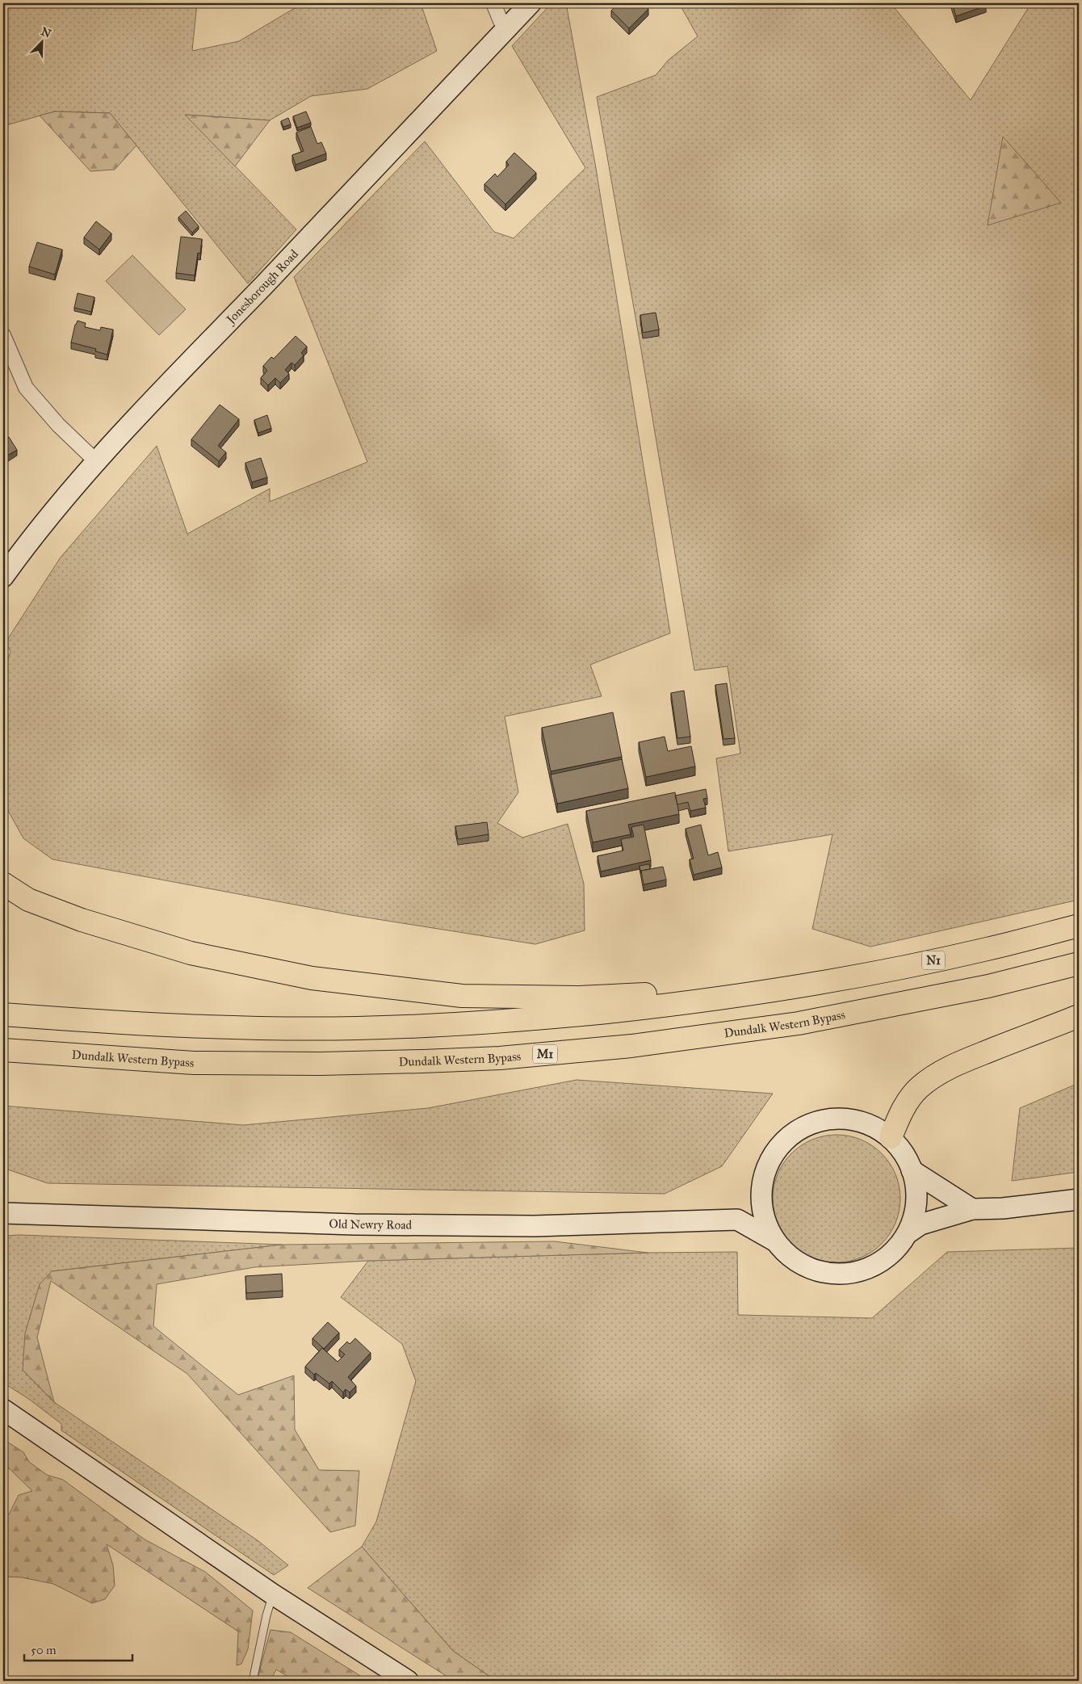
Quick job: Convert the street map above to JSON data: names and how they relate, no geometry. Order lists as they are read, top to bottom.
{
  "streets": {
    "highway": ["N1", "Dundalk Western Bypass", "M1"],
    "main road": ["Jonesborough Road", "Old Newry Road"]
  },
  "scale_bar": "50 m",
  "north": "top right"
}
